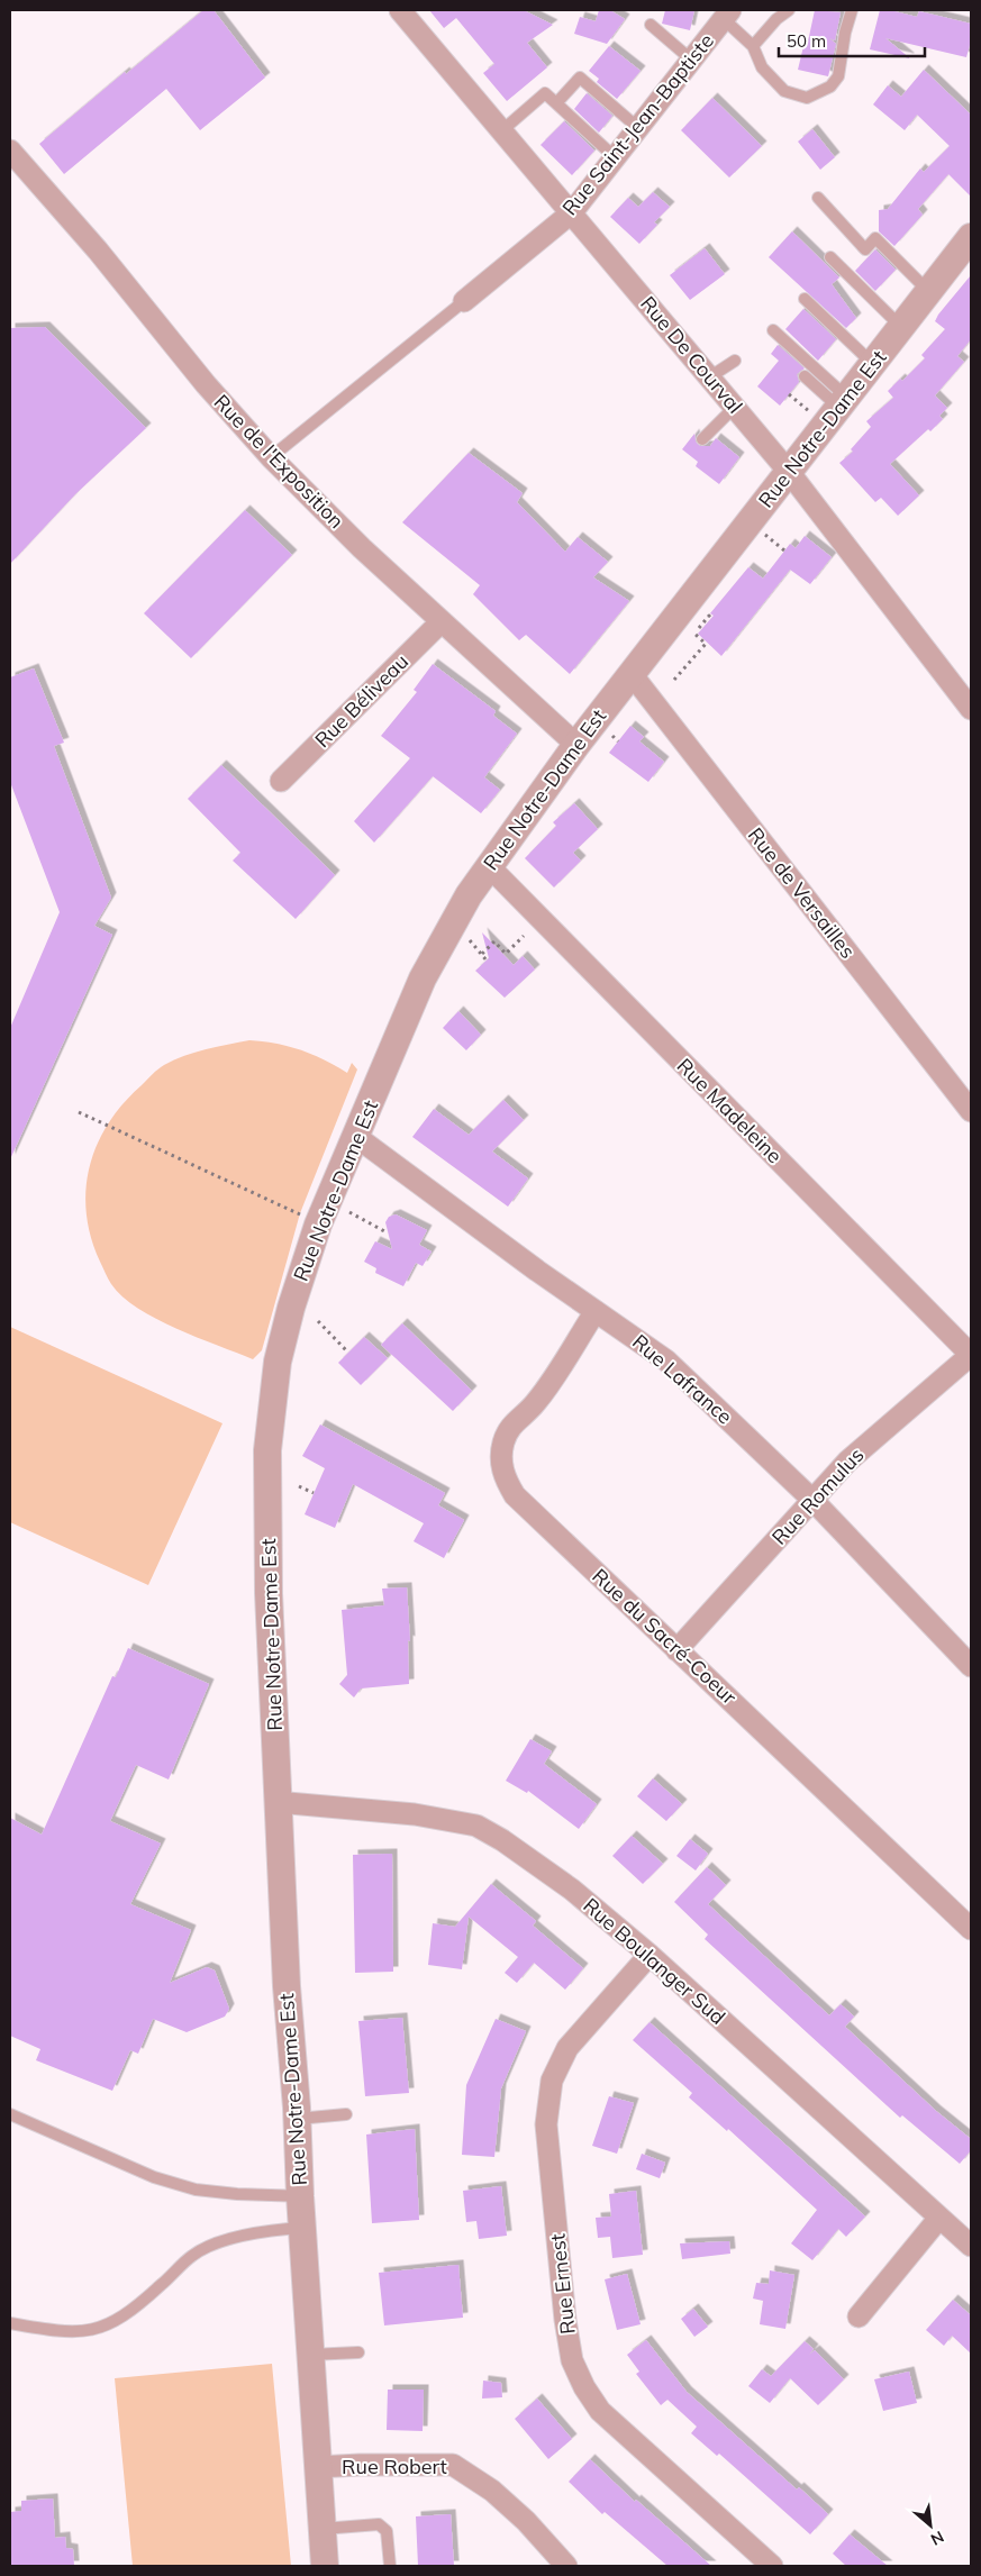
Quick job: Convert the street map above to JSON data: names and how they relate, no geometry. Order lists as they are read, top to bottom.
{
  "streets": {
    "street": [
      "Rue Saint-Jean-Baptiste",
      "Rue De Courval",
      "Rue Notre-Dame Est",
      "Rue de l'Exposition",
      "Rue Béliveau",
      "Rue de Versailles",
      "Rue Madeleine",
      "Rue Lafrance",
      "Rue Romulus",
      "Rue du Sacré-Coeur",
      "Rue Boulanger Sud",
      "Rue Ernest",
      "Rue Robert"
    ]
  },
  "crossings": [
    ["Rue Saint-Jean-Baptiste", "Rue De Courval"],
    ["Rue De Courval", "Rue Notre-Dame Est"],
    ["Rue Notre-Dame Est", "Rue de l'Exposition"],
    ["Rue Notre-Dame Est", "Rue de Versailles"],
    ["Rue Notre-Dame Est", "Rue Madeleine"],
    ["Rue Notre-Dame Est", "Rue Lafrance"],
    ["Rue Notre-Dame Est", "Rue Boulanger Sud"],
    ["Rue Notre-Dame Est", "Rue Robert"],
    ["Rue de l'Exposition", "Rue Béliveau"],
    ["Rue Madeleine", "Rue Romulus"],
    ["Rue Lafrance", "Rue Romulus"],
    ["Rue Lafrance", "Rue du Sacré-Coeur"],
    ["Rue Romulus", "Rue du Sacré-Coeur"],
    ["Rue Boulanger Sud", "Rue Ernest"]
  ],
  "scale_bar": "50 m",
  "north": "bottom right"
}
